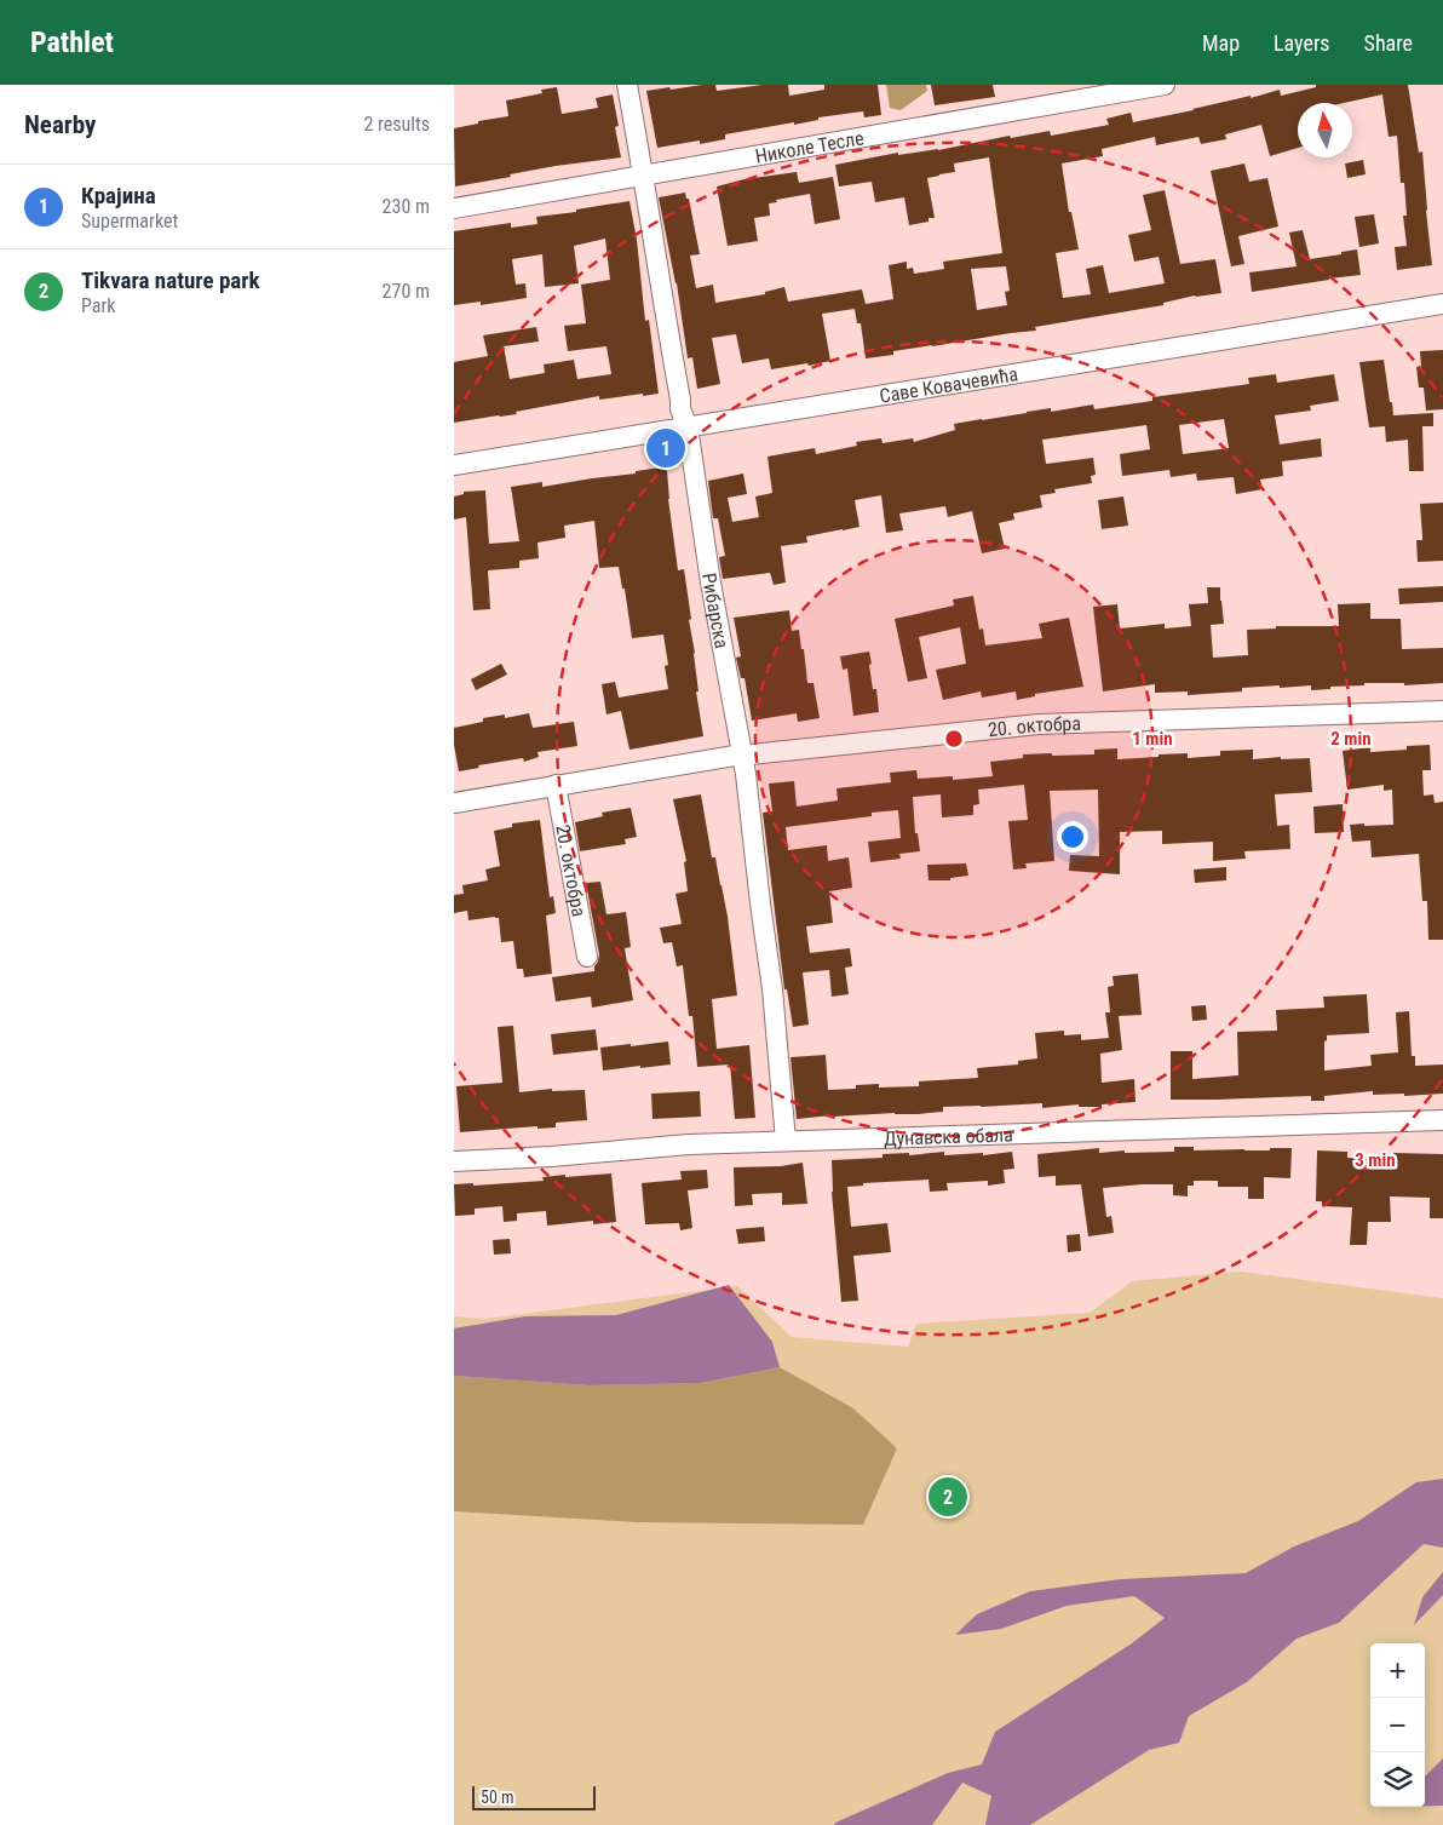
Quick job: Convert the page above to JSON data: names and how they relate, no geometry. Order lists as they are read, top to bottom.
{
  "streets": {
    "street": [
      "Николе Тесле",
      "Саве Ковачевића",
      "Рибарска",
      "20. октобра",
      "Дунавска обала"
    ]
  },
  "crossings": [
    ["Николе Тесле", "Рибарска"],
    ["Саве Ковачевића", "Рибарска"],
    ["Рибарска", "20. октобра"],
    ["Рибарска", "Дунавска обала"]
  ],
  "scale_bar": "50 m",
  "north": "top",
  "page": {
    "header": "Pathlet",
    "nav": ["Map", "Layers", "Share"],
    "heading": ["Nearby", "2 results"],
    "list": [
      {
        "mark": "1",
        "name": "Крајина",
        "note": "Supermarket",
        "value": "230 m"
      },
      {
        "mark": "2",
        "name": "Tikvara nature park",
        "note": "Park",
        "value": "270 m"
      }
    ],
    "pins": ["1", "2"],
    "map_buttons": ["+", "−"],
    "scale": "50 m"
  },
  "rings": ["1 min", "2 min", "3 min"]
}
